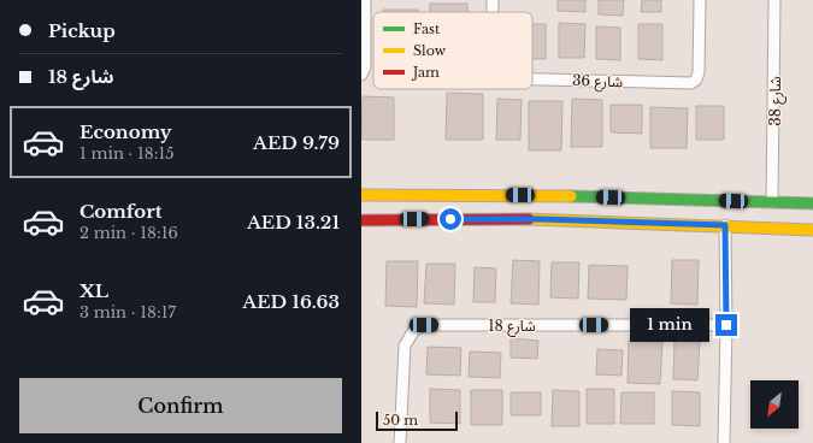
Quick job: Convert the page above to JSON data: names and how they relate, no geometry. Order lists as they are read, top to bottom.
{
  "streets": {
    "street": ["شارع 36", "شارع 38", "شارع 18"]
  },
  "legend": ["Fast", "Slow", "Jam"],
  "scale_bar": "50 m",
  "north": "bottom left",
  "page": {
    "banner": ["Pickup", "شارع 18"],
    "list": [
      {
        "name": "Economy",
        "note": "1 min · 18:15",
        "value": "AED 9.79"
      },
      {
        "name": "Comfort",
        "note": "2 min · 18:16",
        "value": "AED 13.21"
      },
      {
        "name": "XL",
        "note": "3 min · 18:17",
        "value": "AED 16.63"
      }
    ],
    "bubble": "1 min",
    "buttons": "Confirm",
    "scale": "50 m"
  }
}
